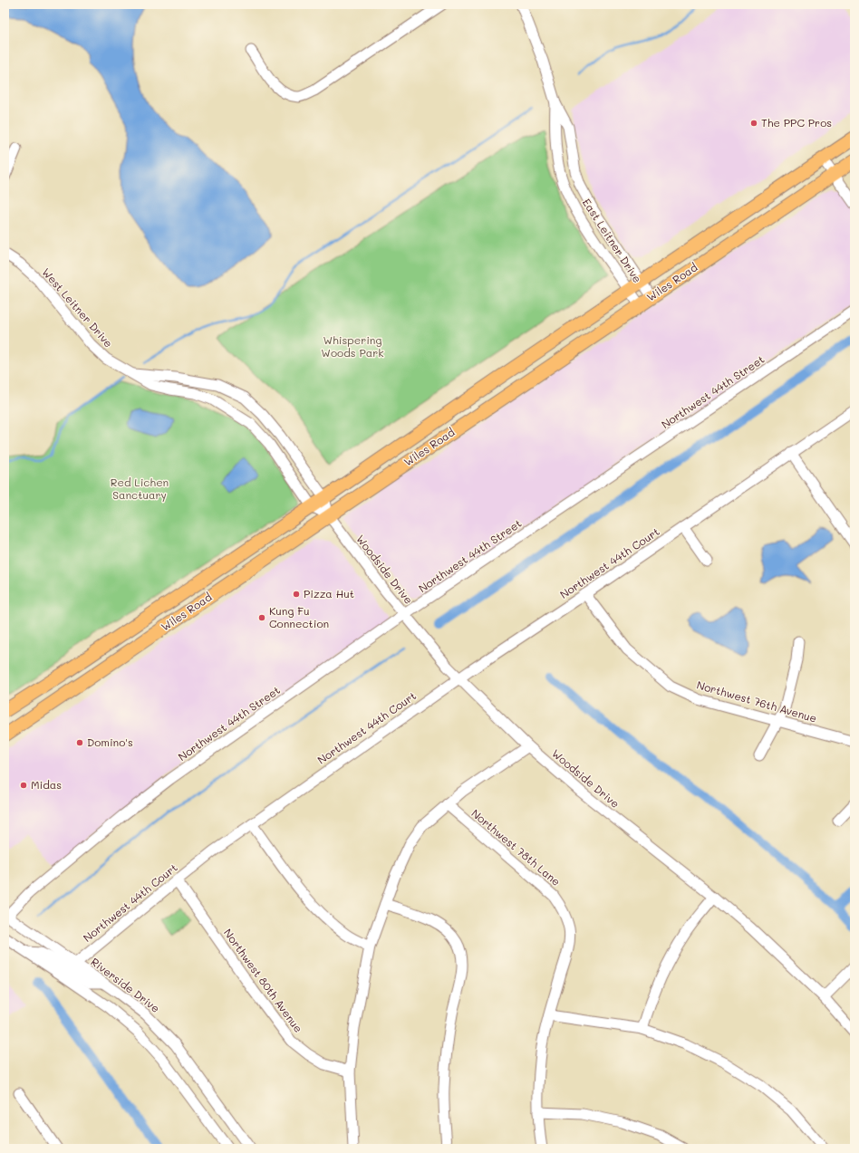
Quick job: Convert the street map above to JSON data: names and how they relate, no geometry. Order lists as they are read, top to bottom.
{
  "streets": {
    "main road": ["Wiles Road"],
    "street": [
      "East Leitner Drive",
      "West Leitner Drive",
      "Northwest 44th Street",
      "Northwest 44th Court",
      "Woodside Drive",
      "Northwest 76th Avenue",
      "Northwest 78th Lane",
      "Northwest 80th Avenue",
      "Riverside Drive"
    ]
  },
  "crossings": [
    ["East Leitner Drive", "Wiles Road"],
    ["Wiles Road", "West Leitner Drive"],
    ["Wiles Road", "Woodside Drive"],
    ["West Leitner Drive", "Woodside Drive"],
    ["Northwest 44th Street", "Woodside Drive"],
    ["Northwest 44th Street", "Riverside Drive"],
    ["Northwest 44th Court", "Woodside Drive"],
    ["Northwest 44th Court", "Northwest 76th Avenue"],
    ["Northwest 44th Court", "Northwest 80th Avenue"],
    ["Northwest 44th Court", "Riverside Drive"]
  ],
  "parks": ["Whispering Woods Park", "Red Lichen Sanctuary"],
  "places": [
    "The PPC Pros",
    "Pizza Hut",
    "Kung Fu Connection",
    "Domino's",
    "Midas"
  ]
}
